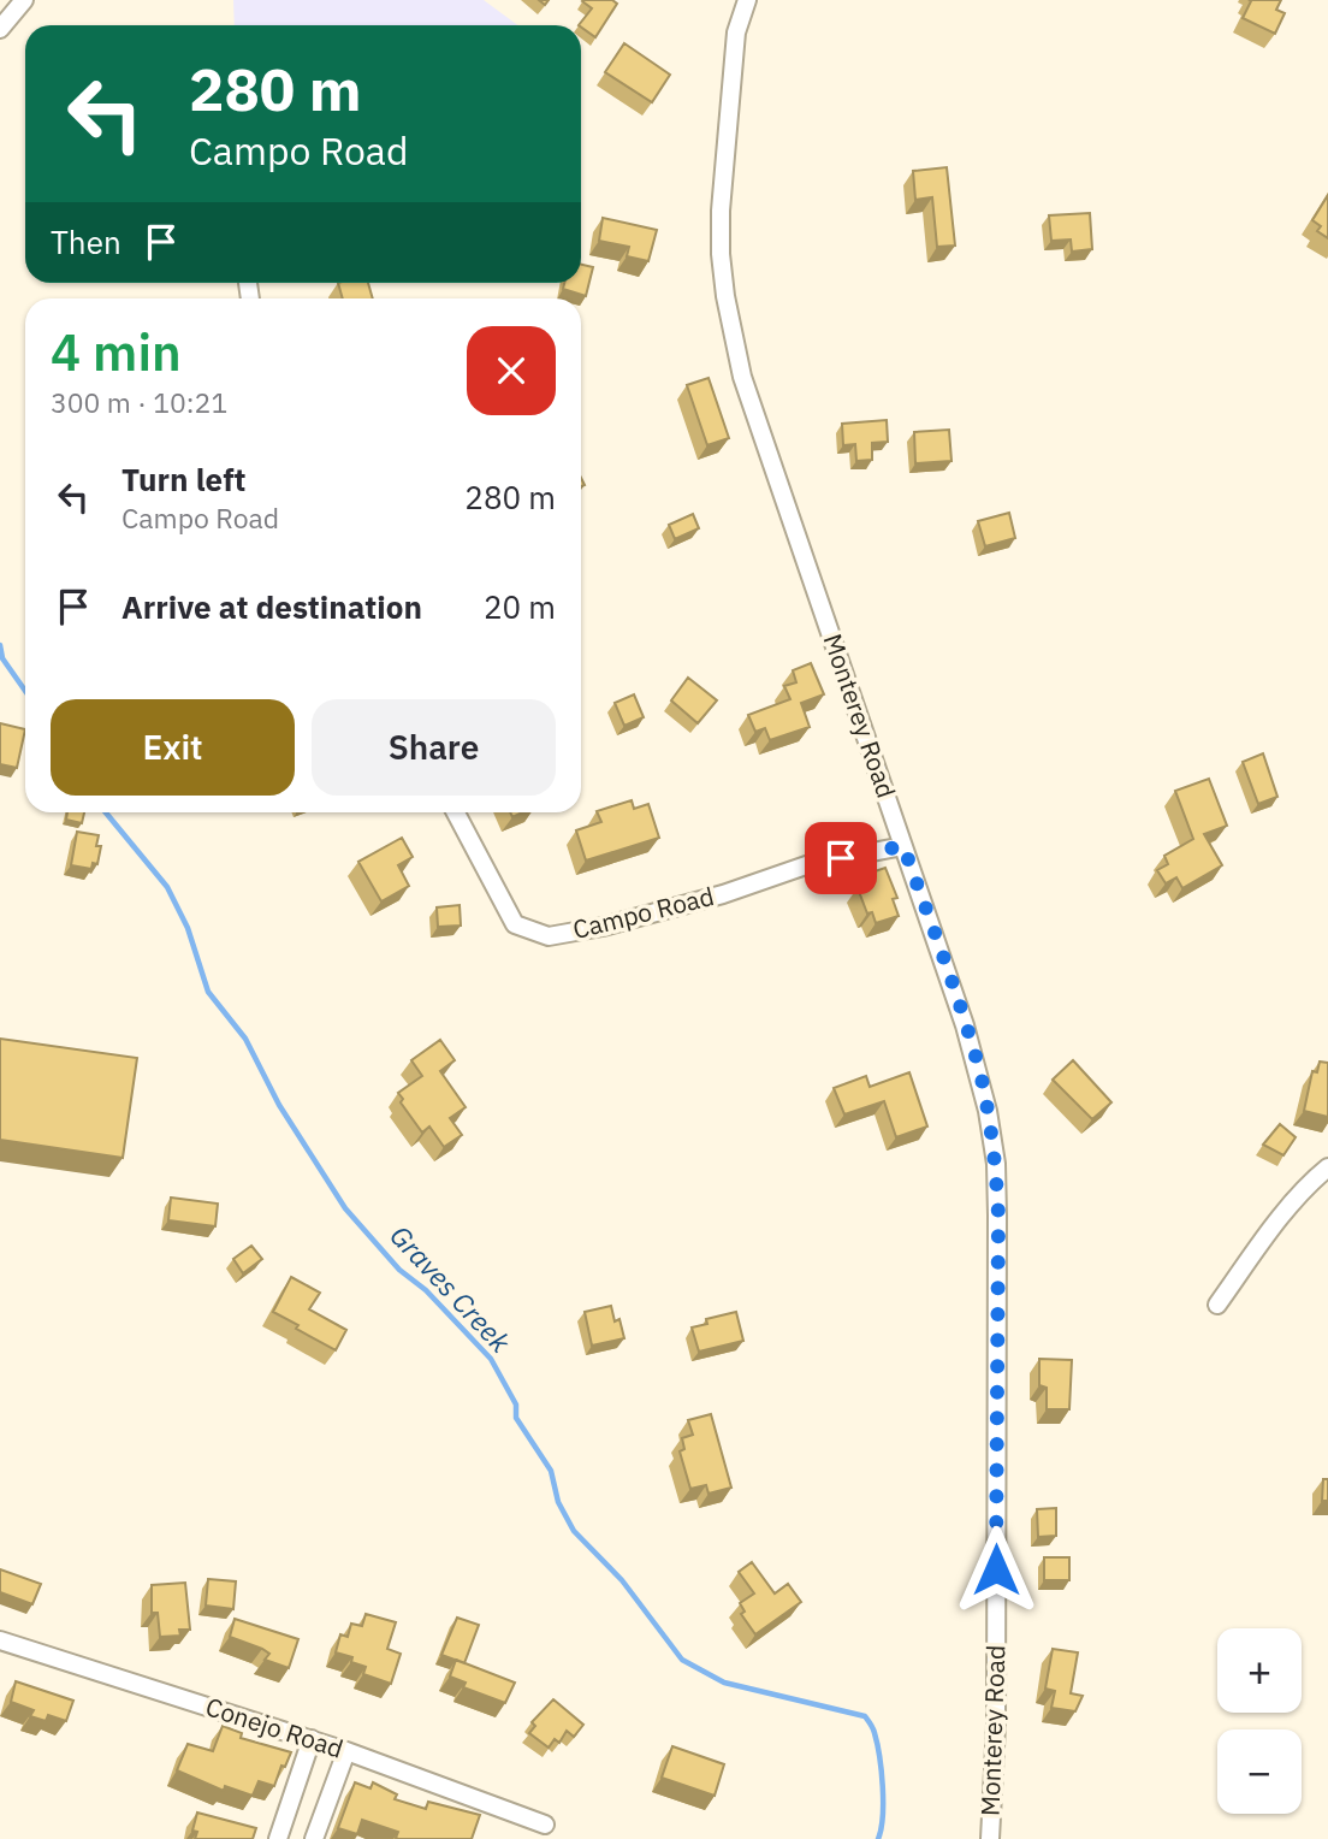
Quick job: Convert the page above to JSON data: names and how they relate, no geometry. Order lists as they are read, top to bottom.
{
  "streets": {
    "street": ["Monterey Road", "Campo Road", "Conejo Road"]
  },
  "crossings": [
    ["Monterey Road", "Campo Road"]
  ],
  "water": ["Graves Creek"],
  "page": {
    "turn": ["280 m", "Campo Road"],
    "then": "Then",
    "heading": ["4 min", "300 m · 10:21"],
    "list": [
      {
        "name": "Turn left",
        "note": "Campo Road",
        "value": "280 m"
      },
      {
        "name": "Arrive at destination",
        "value": "20 m"
      }
    ],
    "buttons": ["Exit", "Share"],
    "map_buttons": ["+", "−"]
  }
}
